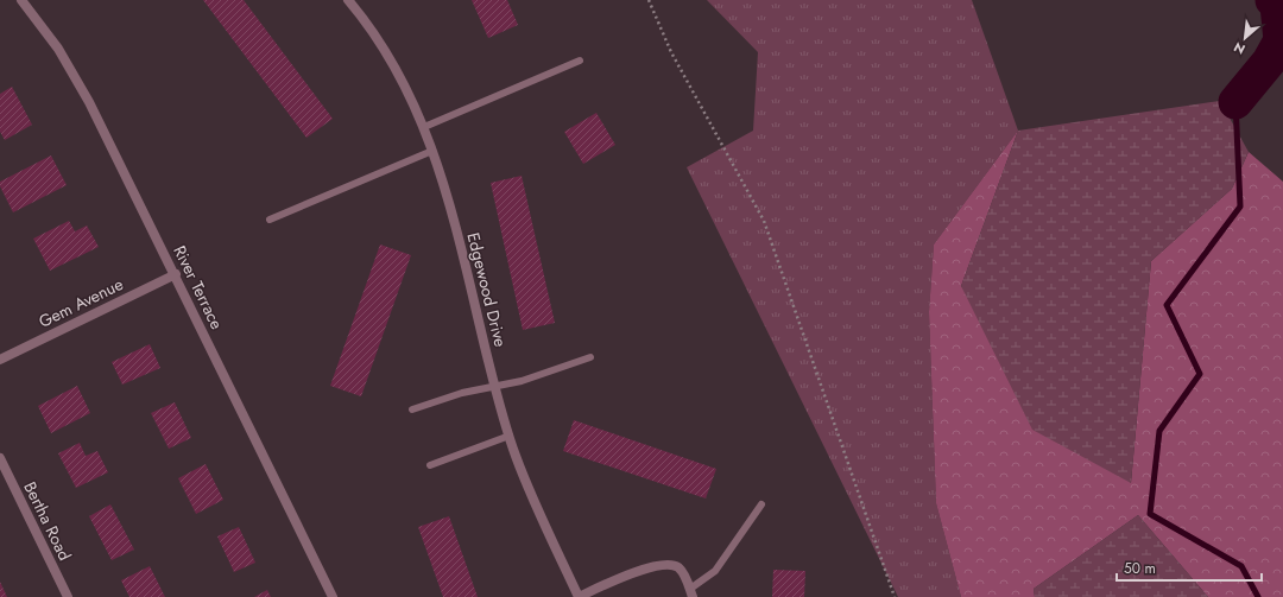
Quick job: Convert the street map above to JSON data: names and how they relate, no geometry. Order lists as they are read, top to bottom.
{
  "streets": {
    "street": [
      "River Terrace",
      "Edgewood Drive",
      "Gem Avenue",
      "Bertha Road"
    ]
  },
  "crossings": [
    ["River Terrace", "Gem Avenue"]
  ],
  "scale_bar": "50 m",
  "north": "bottom left"
}
